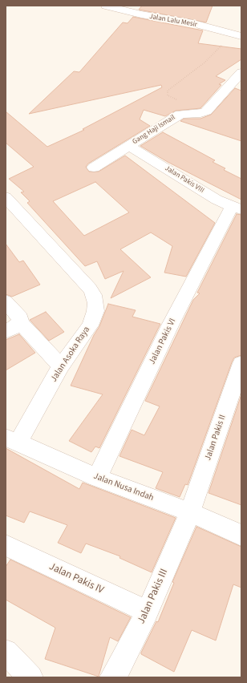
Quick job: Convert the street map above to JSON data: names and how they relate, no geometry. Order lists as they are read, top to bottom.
{
  "streets": {
    "street": [
      "Jalan Lalu Mesir",
      "Gang Haji Ismail",
      "Jalan Pakis VIII",
      "Jalan Pakis VI",
      "Jalan Asoka Raya",
      "Jalan Pakis II",
      "Jalan Nusa Indah",
      "Jalan Pakis IV",
      "Jalan Pakis III"
    ]
  },
  "crossings": [
    ["Gang Haji Ismail", "Jalan Pakis VIII"],
    ["Jalan Pakis VIII", "Jalan Pakis VI"],
    ["Jalan Pakis VI", "Jalan Nusa Indah"],
    ["Jalan Asoka Raya", "Jalan Nusa Indah"],
    ["Jalan Pakis II", "Jalan Nusa Indah"],
    ["Jalan Pakis II", "Jalan Pakis III"],
    ["Jalan Nusa Indah", "Jalan Pakis III"],
    ["Jalan Pakis IV", "Jalan Pakis III"]
  ]
}
